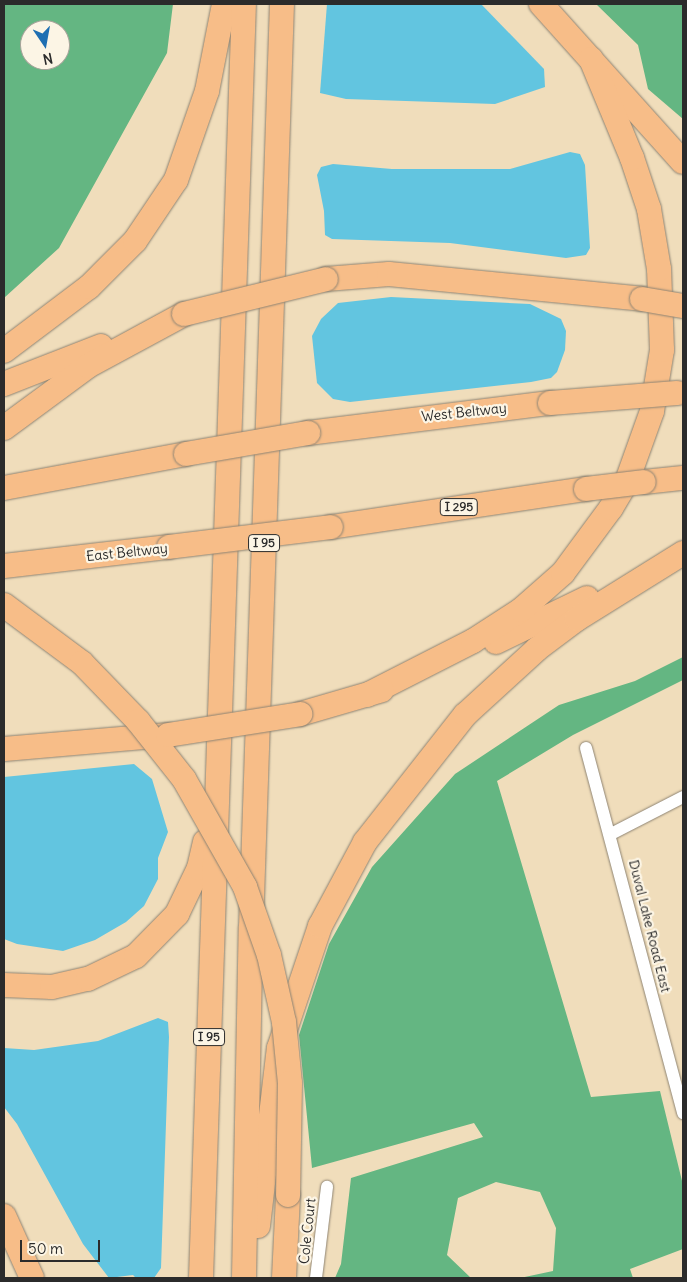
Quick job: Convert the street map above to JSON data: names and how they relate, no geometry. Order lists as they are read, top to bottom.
{
  "streets": {
    "highway": [
      "West Beltway",
      "I 295",
      "I 95",
      "East Beltway"
    ],
    "street": ["Duval Lake Road East", "Cole Court"]
  },
  "scale_bar": "50 m",
  "north": "bottom"
}
